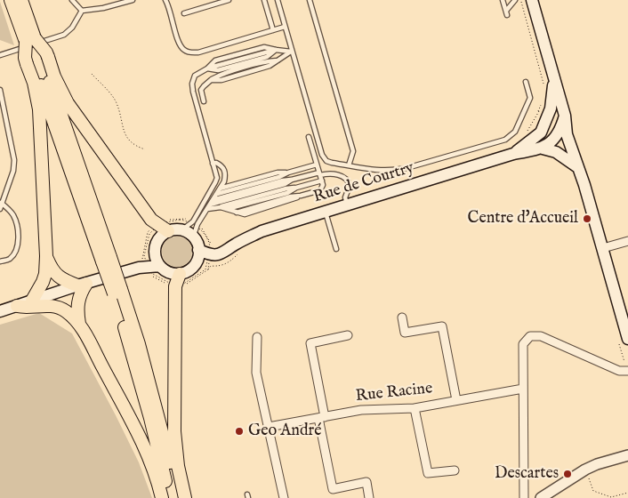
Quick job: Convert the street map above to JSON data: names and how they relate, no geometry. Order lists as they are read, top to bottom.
{
  "streets": {
    "main road": ["Rue de Courtry"],
    "street": ["Rue Racine"]
  },
  "places": ["Centre d'Accueil", "Geo André", "Descartes"]
}
